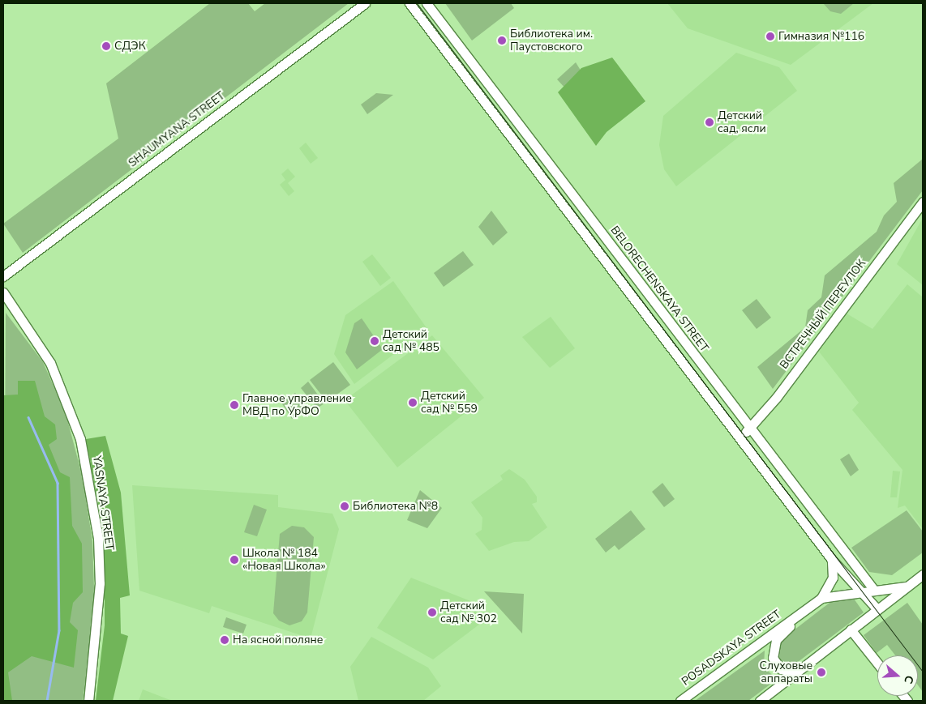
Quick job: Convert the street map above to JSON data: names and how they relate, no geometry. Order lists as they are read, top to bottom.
{
  "streets": {
    "street": [
      "SHAUMYANA STREET",
      "BELORECHENSKAYA STREET",
      "ВСТРЕЧНЫЙ ПЕРЕУЛОК",
      "POSADSKAYA STREET"
    ]
  },
  "crossings": [
    ["BELORECHENSKAYA STREET", "ВСТРЕЧНЫЙ ПЕРЕУЛОК"]
  ],
  "places": [
    "Гимназия №116",
    "Библиотека им. Паустовского",
    "СДЭК",
    "Детский сад, ясли",
    "Детский сад № 485",
    "Детский сад № 559",
    "Главное управление МВД по УрФО",
    "Библиотека №8",
    "Школа № 184 «Новая Школа»",
    "Детский сад № 302",
    "На ясной поляне",
    "Слуховые аппараты"
  ],
  "north": "right"
}
